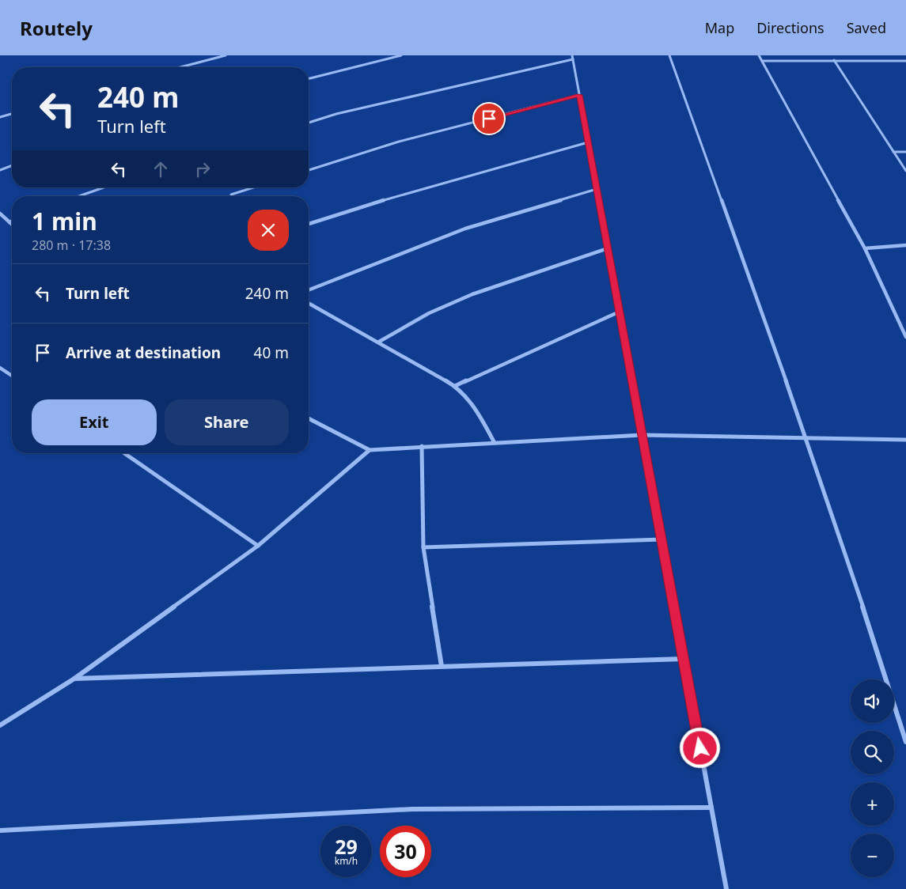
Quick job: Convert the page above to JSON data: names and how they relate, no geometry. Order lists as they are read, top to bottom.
{
  "page": {
    "header": "Routely",
    "nav": ["Map", "Directions", "Saved"],
    "turn": ["240 m", "Turn left"],
    "heading": ["1 min", "280 m · 17:38"],
    "list": [
      {
        "name": "Turn left",
        "value": "240 m"
      },
      {
        "name": "Arrive at destination",
        "value": "40 m"
      }
    ],
    "buttons": ["Exit", "Share"],
    "map_buttons": ["+", "−"],
    "speed": "29 km/h",
    "limit": "30"
  }
}
